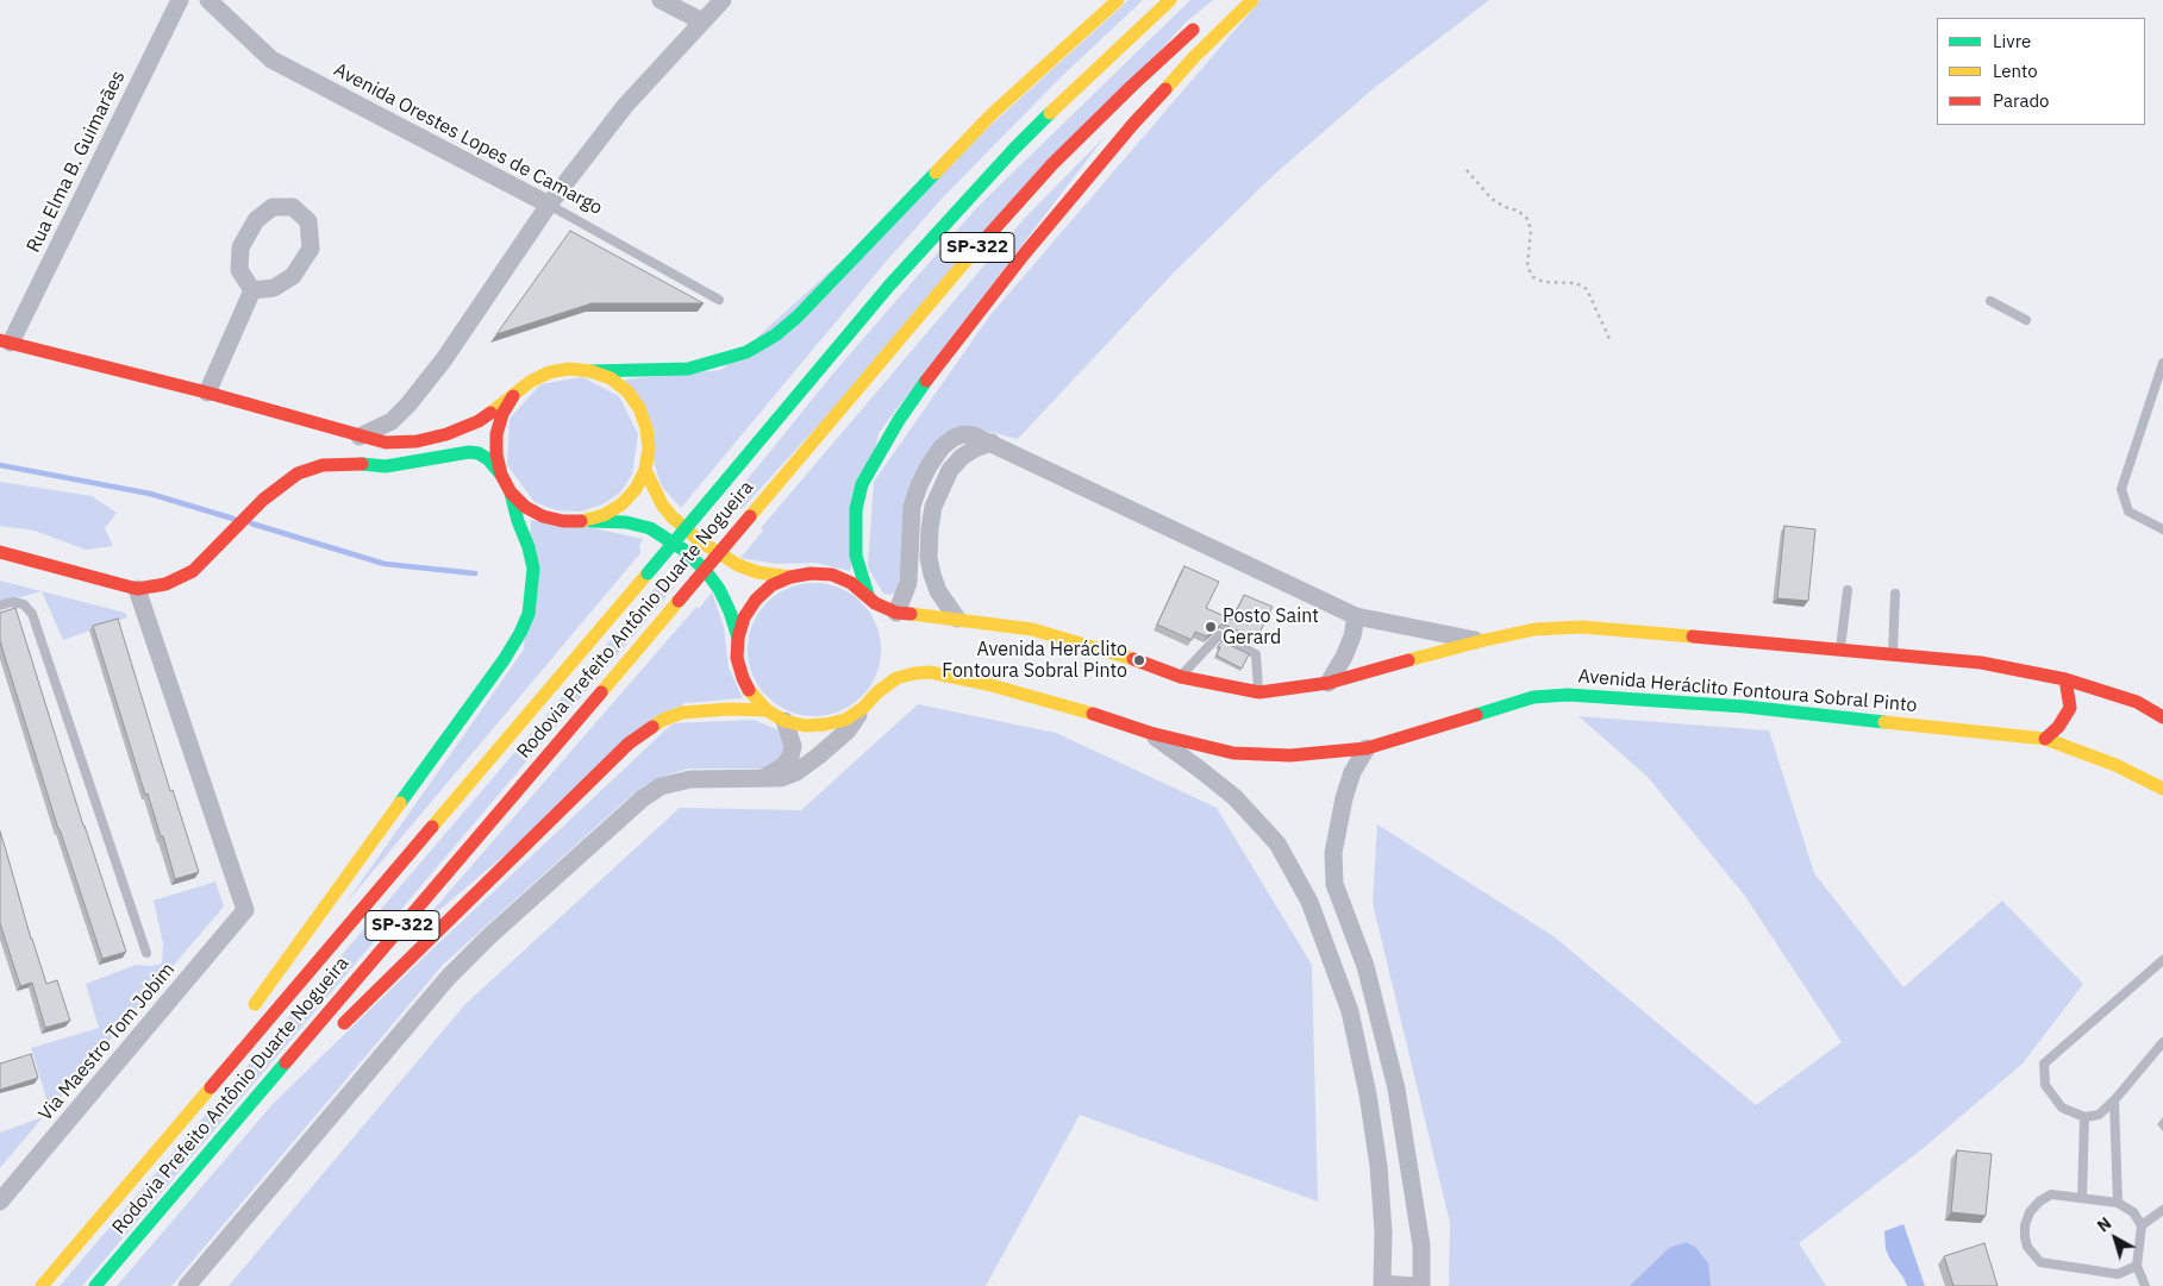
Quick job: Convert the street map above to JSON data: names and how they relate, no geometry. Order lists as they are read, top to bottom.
{
  "streets": {
    "main road": ["SP-322", "Rodovia Prefeito Antônio Duarte Nogueira", "Avenida Heráclito Fontoura Sobral Pinto"],
    "street": ["Avenida Orestes Lopes de Camargo", "Rua Elma B. Guimarães", "Via Maestro Tom Jobim"]
  },
  "places": ["Posto Saint Gerard", "Avenida Heráclito Fontoura Sobral Pinto"],
  "legend": ["Livre", "Lento", "Parado"],
  "north": "top left"
}
